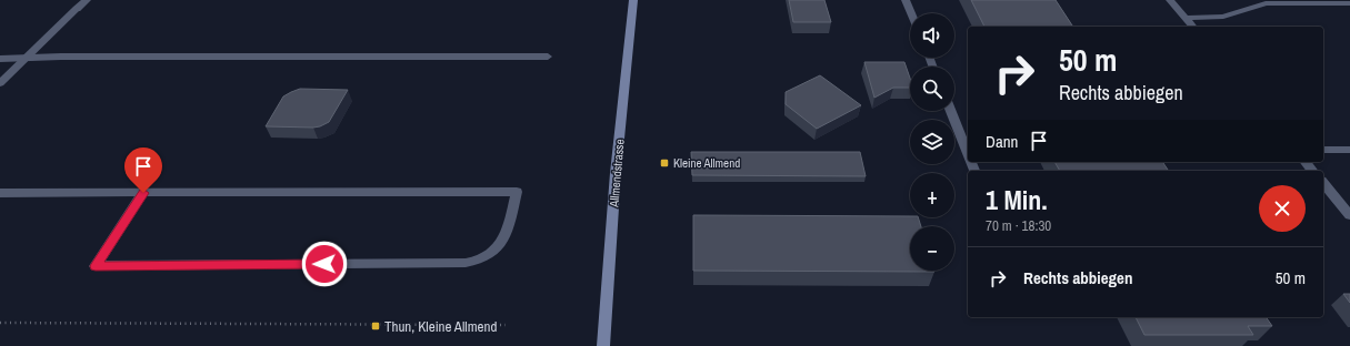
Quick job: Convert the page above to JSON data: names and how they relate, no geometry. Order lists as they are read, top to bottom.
{
  "streets": {
    "main road": ["Allmendstrasse"]
  },
  "places": {
    "transit": ["Kleine Allmend", "Thun, Kleine Allmend"]
  },
  "page": {
    "map_buttons": ["+", "−"],
    "turn": ["50 m", "Rechts abbiegen"],
    "then": "Dann",
    "heading": ["1 Min.", "70 m · 18:30"],
    "list": [
      {
        "name": "Rechts abbiegen",
        "value": "50 m"
      }
    ]
  }
}
